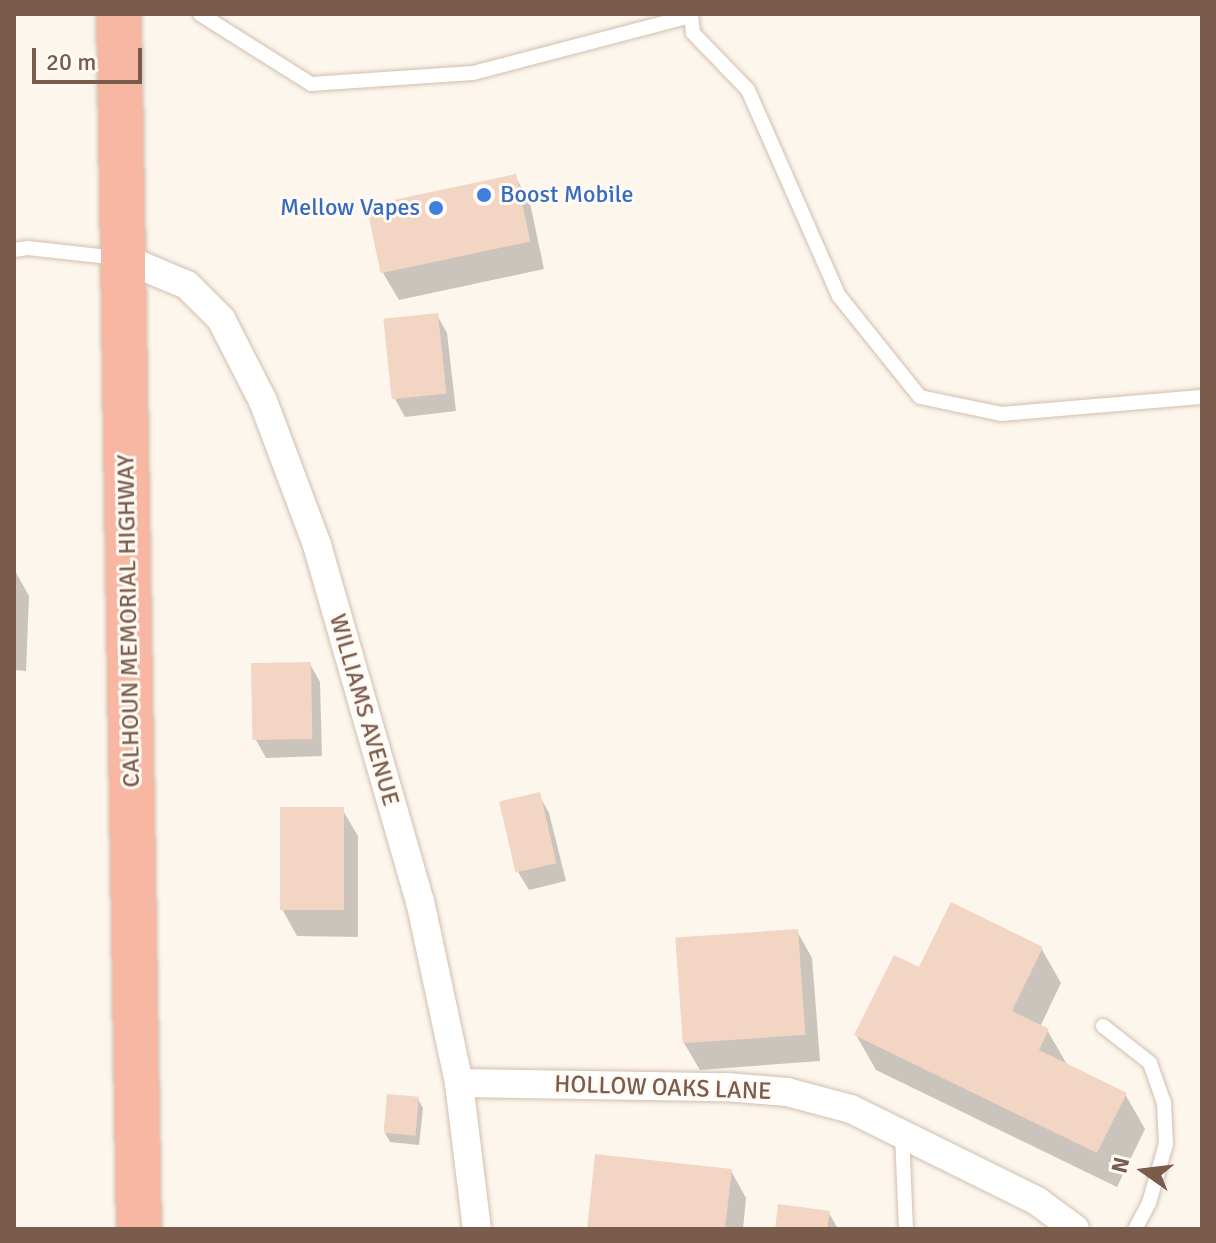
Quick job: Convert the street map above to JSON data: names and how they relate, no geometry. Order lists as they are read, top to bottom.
{
  "streets": {
    "highway": ["CALHOUN MEMORIAL HIGHWAY"],
    "street": ["WILLIAMS AVENUE", "HOLLOW OAKS LANE"]
  },
  "crossings": [
    ["CALHOUN MEMORIAL HIGHWAY", "WILLIAMS AVENUE"],
    ["WILLIAMS AVENUE", "HOLLOW OAKS LANE"]
  ],
  "places": ["Boost Mobile", "Mellow Vapes"],
  "scale_bar": "20 m",
  "north": "left"
}
